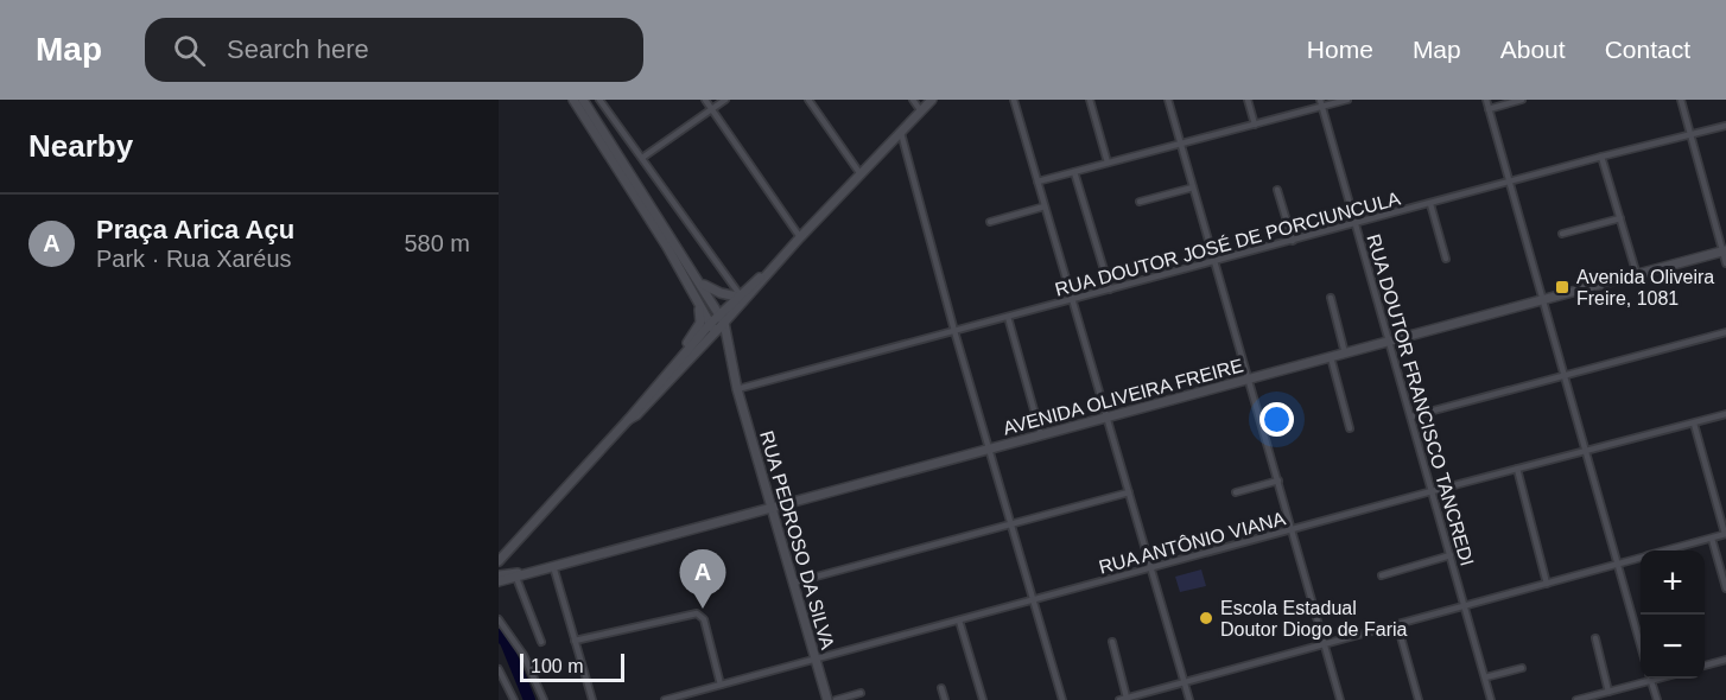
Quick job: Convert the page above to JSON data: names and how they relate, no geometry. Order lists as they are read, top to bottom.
{
  "streets": {
    "street": [
      "RUA DOUTOR JOSÉ DE PORCIUNCULA",
      "AVENIDA OLIVEIRA FREIRE",
      "RUA DOUTOR FRANCISCO TANCREDI",
      "RUA PEDROSO DA SILVA",
      "RUA ANTÔNIO VIANA"
    ]
  },
  "crossings": [
    ["RUA DOUTOR JOSÉ DE PORCIUNCULA", "RUA DOUTOR FRANCISCO TANCREDI"],
    ["RUA DOUTOR JOSÉ DE PORCIUNCULA", "RUA PEDROSO DA SILVA"],
    ["AVENIDA OLIVEIRA FREIRE", "RUA DOUTOR FRANCISCO TANCREDI"],
    ["AVENIDA OLIVEIRA FREIRE", "RUA PEDROSO DA SILVA"],
    ["RUA DOUTOR FRANCISCO TANCREDI", "RUA ANTÔNIO VIANA"],
    ["RUA PEDROSO DA SILVA", "RUA ANTÔNIO VIANA"]
  ],
  "places": {
    "transit": ["Avenida Oliveira Freire, 1081"],
    "other": ["Escola Estadual Doutor Diogo de Faria"]
  },
  "scale_bar": "100 m",
  "page": {
    "header": "Map",
    "search": "Search here",
    "nav": [
      "Home",
      "Map",
      "About",
      "Contact"
    ],
    "heading": "Nearby",
    "list": [
      {
        "mark": "A",
        "name": "Praça Arica Açu",
        "note": "Park · Rua Xaréus",
        "value": "580 m"
      }
    ],
    "pins": "A",
    "map_buttons": ["+", "−"],
    "scale": "100 m"
  }
}
